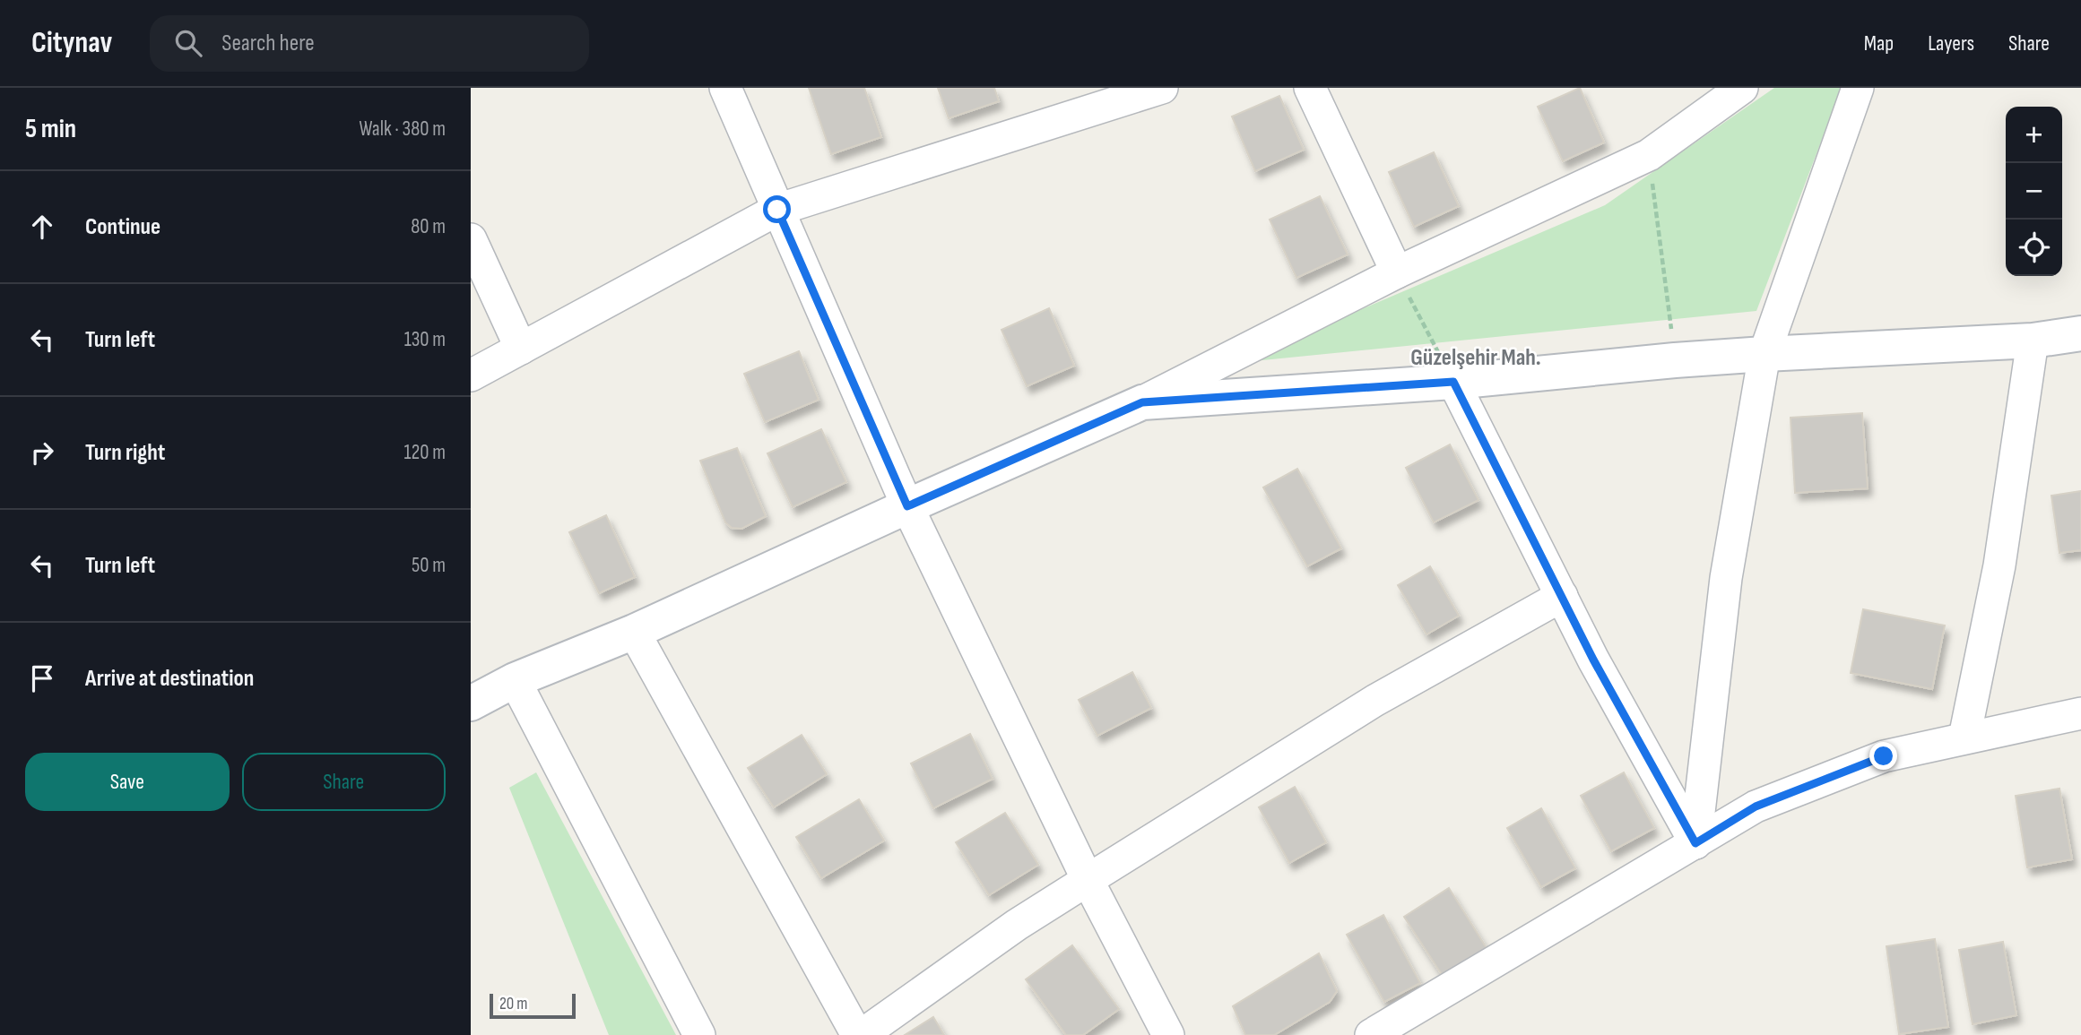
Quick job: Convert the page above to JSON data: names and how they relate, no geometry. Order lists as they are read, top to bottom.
{
  "districts": ["Güzelşehir Mah."],
  "scale_bar": "20 m",
  "page": {
    "header": "Citynav",
    "search": "Search here",
    "nav": ["Map", "Layers", "Share"],
    "heading": ["5 min", "Walk · 380 m"],
    "map_buttons": ["+", "−"],
    "list": [
      ["Continue", "80 m"],
      ["Turn left", "130 m"],
      ["Turn right", "120 m"],
      ["Turn left", "50 m"],
      "Arrive at destination"
    ],
    "buttons": ["Save", "Share"],
    "scale": "20 m"
  }
}
